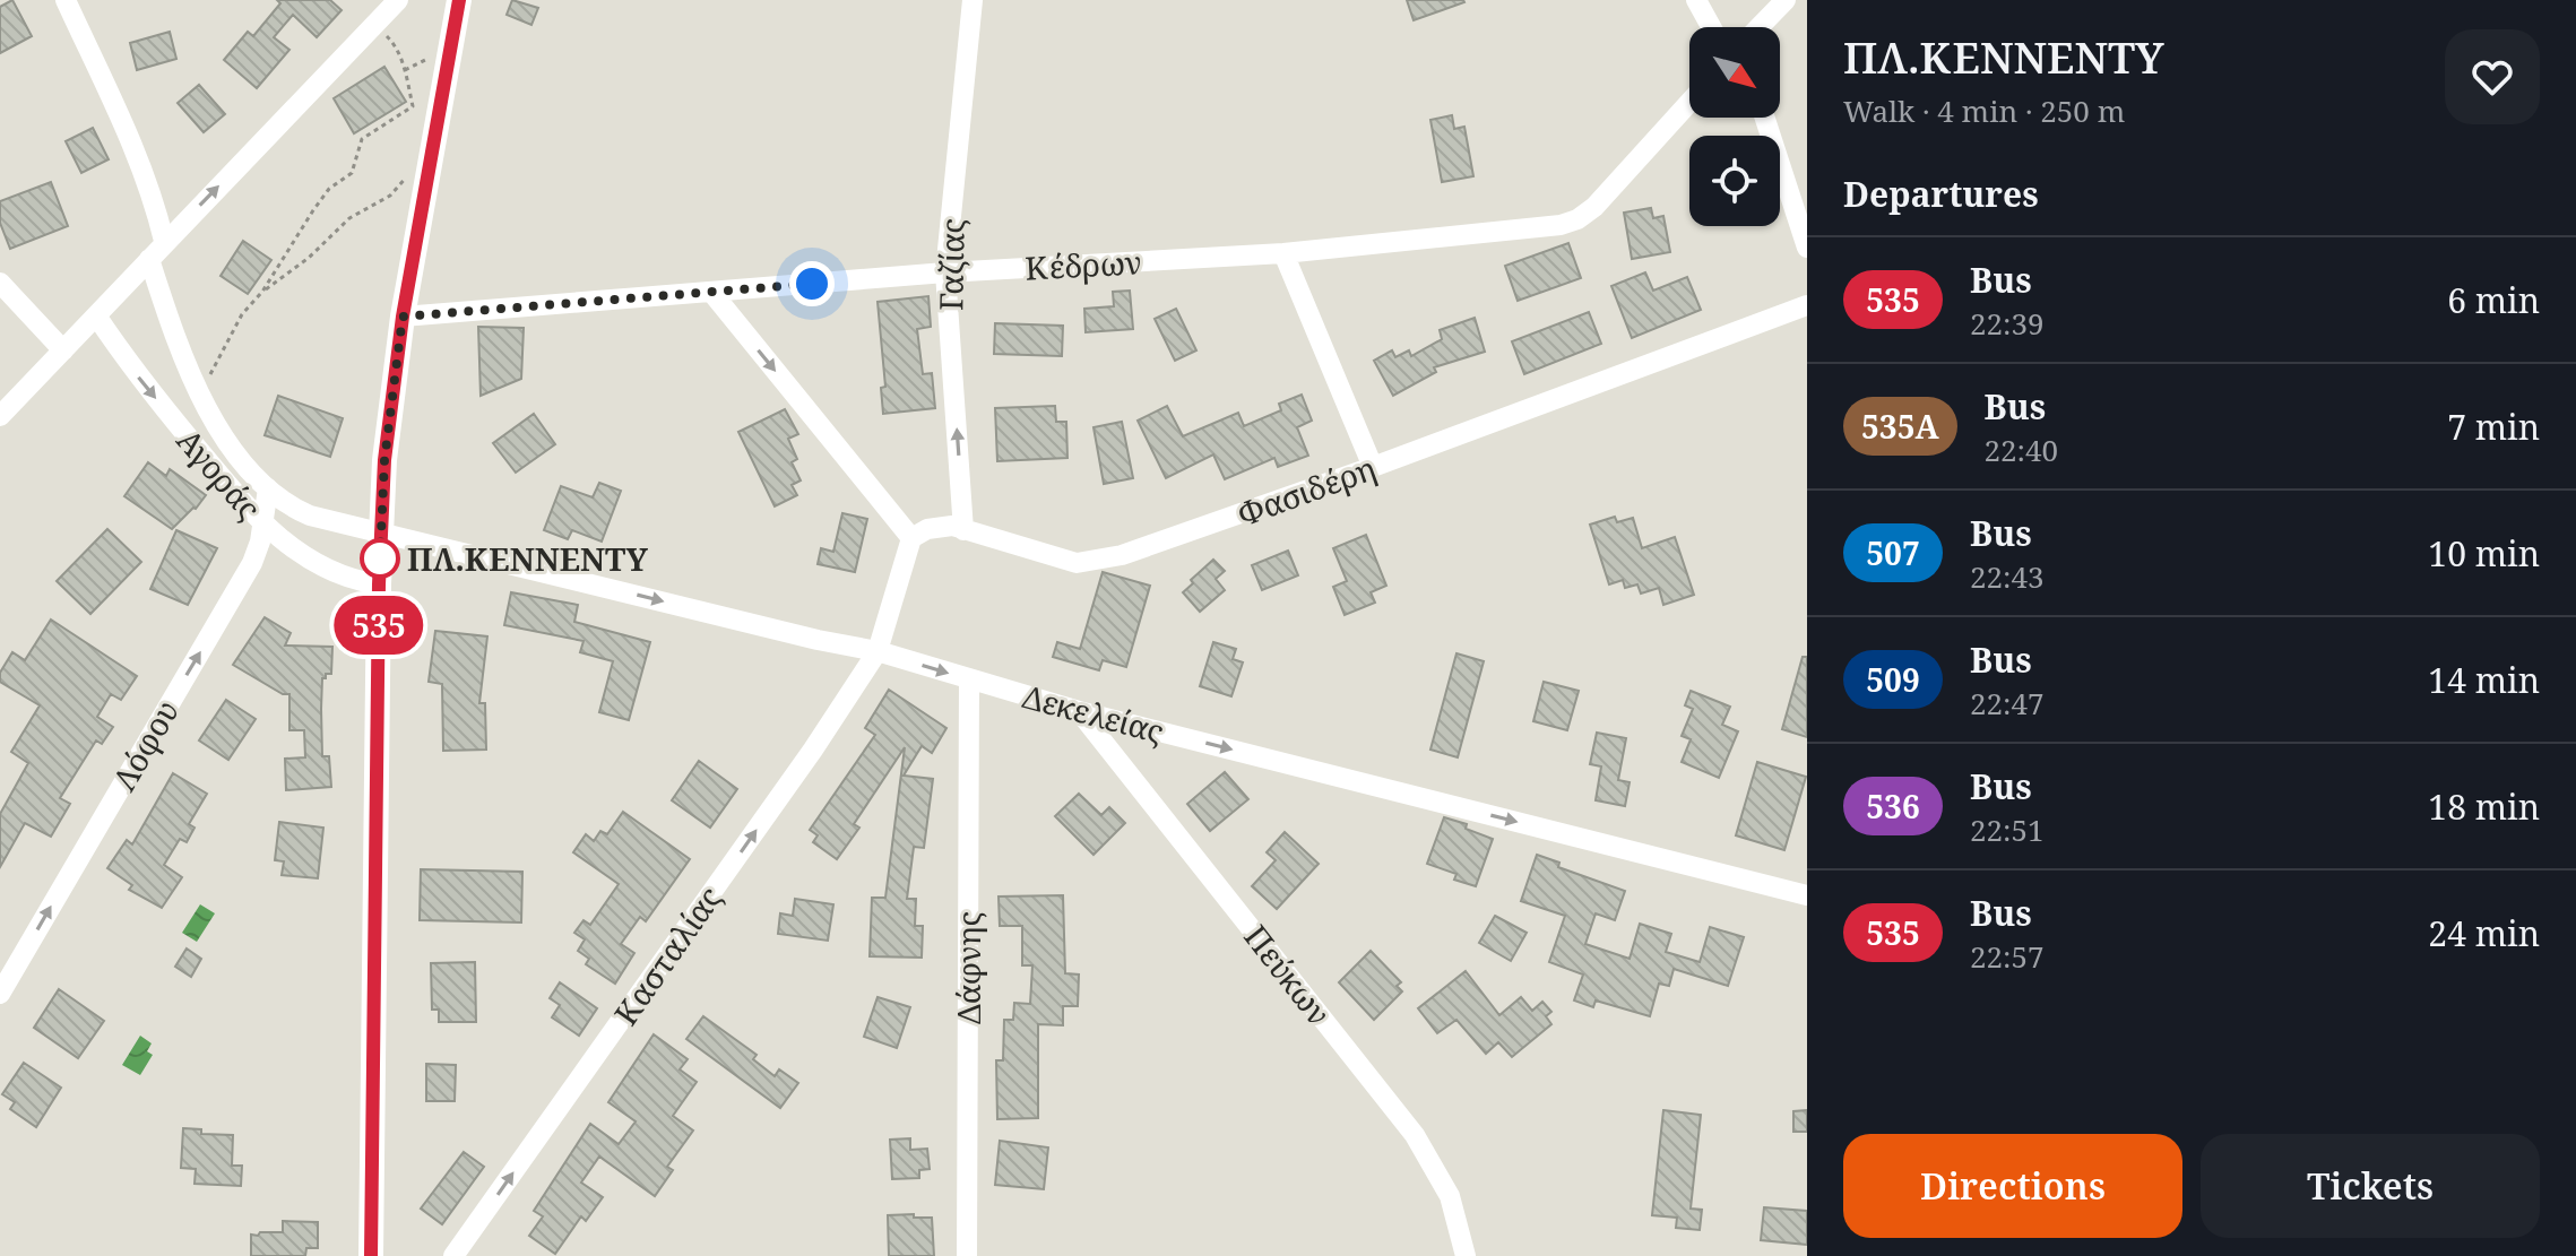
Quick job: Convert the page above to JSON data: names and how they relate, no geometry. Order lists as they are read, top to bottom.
{
  "streets": {
    "street": [
      "Γαζίας",
      "Κέδρων",
      "Αγοράς",
      "Φασιδέρη",
      "Δεκελείας",
      "Λόφου",
      "Κασταλίας",
      "Δάφνης",
      "Πεύκων"
    ]
  },
  "crossings": [
    ["Γαζίας", "Κέδρων"],
    ["Γαζίας", "Φασιδέρη"],
    ["Αγοράς", "Δεκελείας"],
    ["Αγοράς", "Λόφου"],
    ["Δεκελείας", "Κασταλίας"],
    ["Δεκελείας", "Δάφνης"],
    ["Δεκελείας", "Πεύκων"]
  ],
  "one_way": [
    "Γαζίας",
    "Δεκελείας",
    "Λόφου",
    "Κασταλίας"
  ],
  "places": ["ΠΛ.ΚΕΝΝΕΝΤΥ"],
  "lines": ["bus line 535"],
  "north": "bottom right",
  "page": {
    "on_map": "535",
    "heading": [
      ["ΠΛ.ΚΕΝΝΕΝΤΥ", "Walk · 4 min · 250 m"],
      "Departures"
    ],
    "list": [
      {
        "mark": "535",
        "name": "Bus",
        "note": "22:39",
        "value": "6 min"
      },
      {
        "mark": "535A",
        "name": "Bus",
        "note": "22:40",
        "value": "7 min"
      },
      {
        "mark": "507",
        "name": "Bus",
        "note": "22:43",
        "value": "10 min"
      },
      {
        "mark": "509",
        "name": "Bus",
        "note": "22:47",
        "value": "14 min"
      },
      {
        "mark": "536",
        "name": "Bus",
        "note": "22:51",
        "value": "18 min"
      },
      {
        "mark": "535",
        "name": "Bus",
        "note": "22:57",
        "value": "24 min"
      }
    ],
    "buttons": ["Directions", "Tickets"]
  }
}
